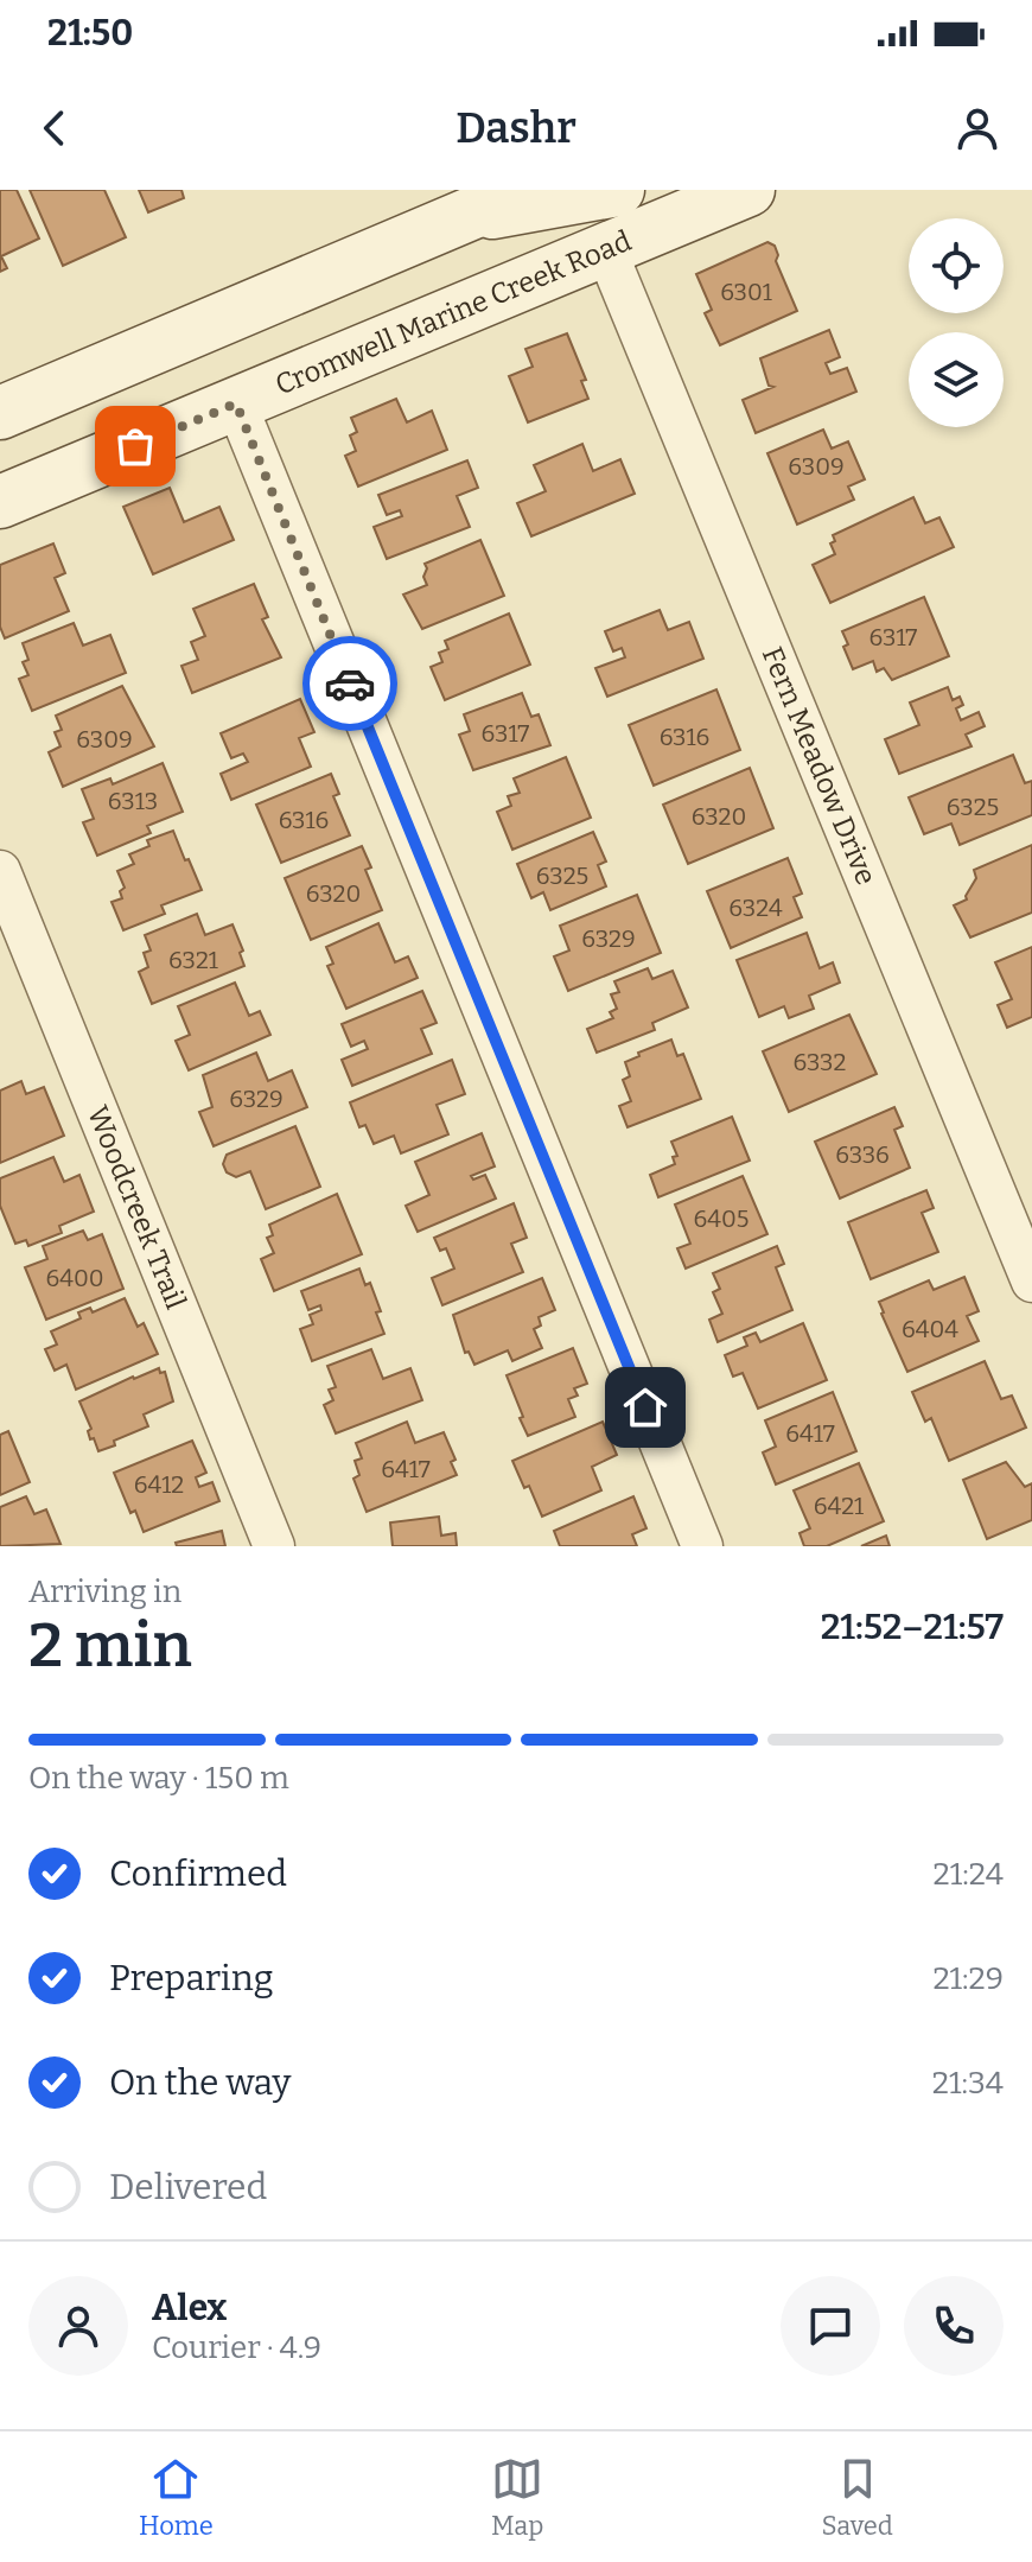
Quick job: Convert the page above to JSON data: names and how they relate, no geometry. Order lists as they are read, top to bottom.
{
  "streets": {
    "main road": ["Cromwell Marine Creek Road"],
    "street": ["Fern Meadow Drive", "Woodcreek Trail"]
  },
  "crossings": [
    ["Cromwell Marine Creek Road", "Fern Meadow Drive"]
  ],
  "house_numbers": [
    "6301",
    "6309",
    "6317",
    "6317",
    "6316",
    "6309",
    "6313",
    "6325",
    "6320",
    "6316",
    "6325",
    "6320",
    "6324",
    "6329",
    "6321",
    "6332",
    "6329",
    "6336",
    "6405",
    "6400",
    "6404",
    "6417",
    "6417",
    "6412",
    "6421"
  ],
  "page": {
    "status": "21:50",
    "header": "Dashr",
    "heading": ["2 min", "Arriving in", "21:52–21:57"],
    "panel": ["Alex", "Courier · 4.9"],
    "bar": "On the way · 150 m",
    "list": [
      ["Confirmed", "21:24"],
      ["Preparing", "21:29"],
      ["On the way", "21:34"],
      "Delivered"
    ],
    "tabs": ["Home", "Map", "Saved"]
  }
}
